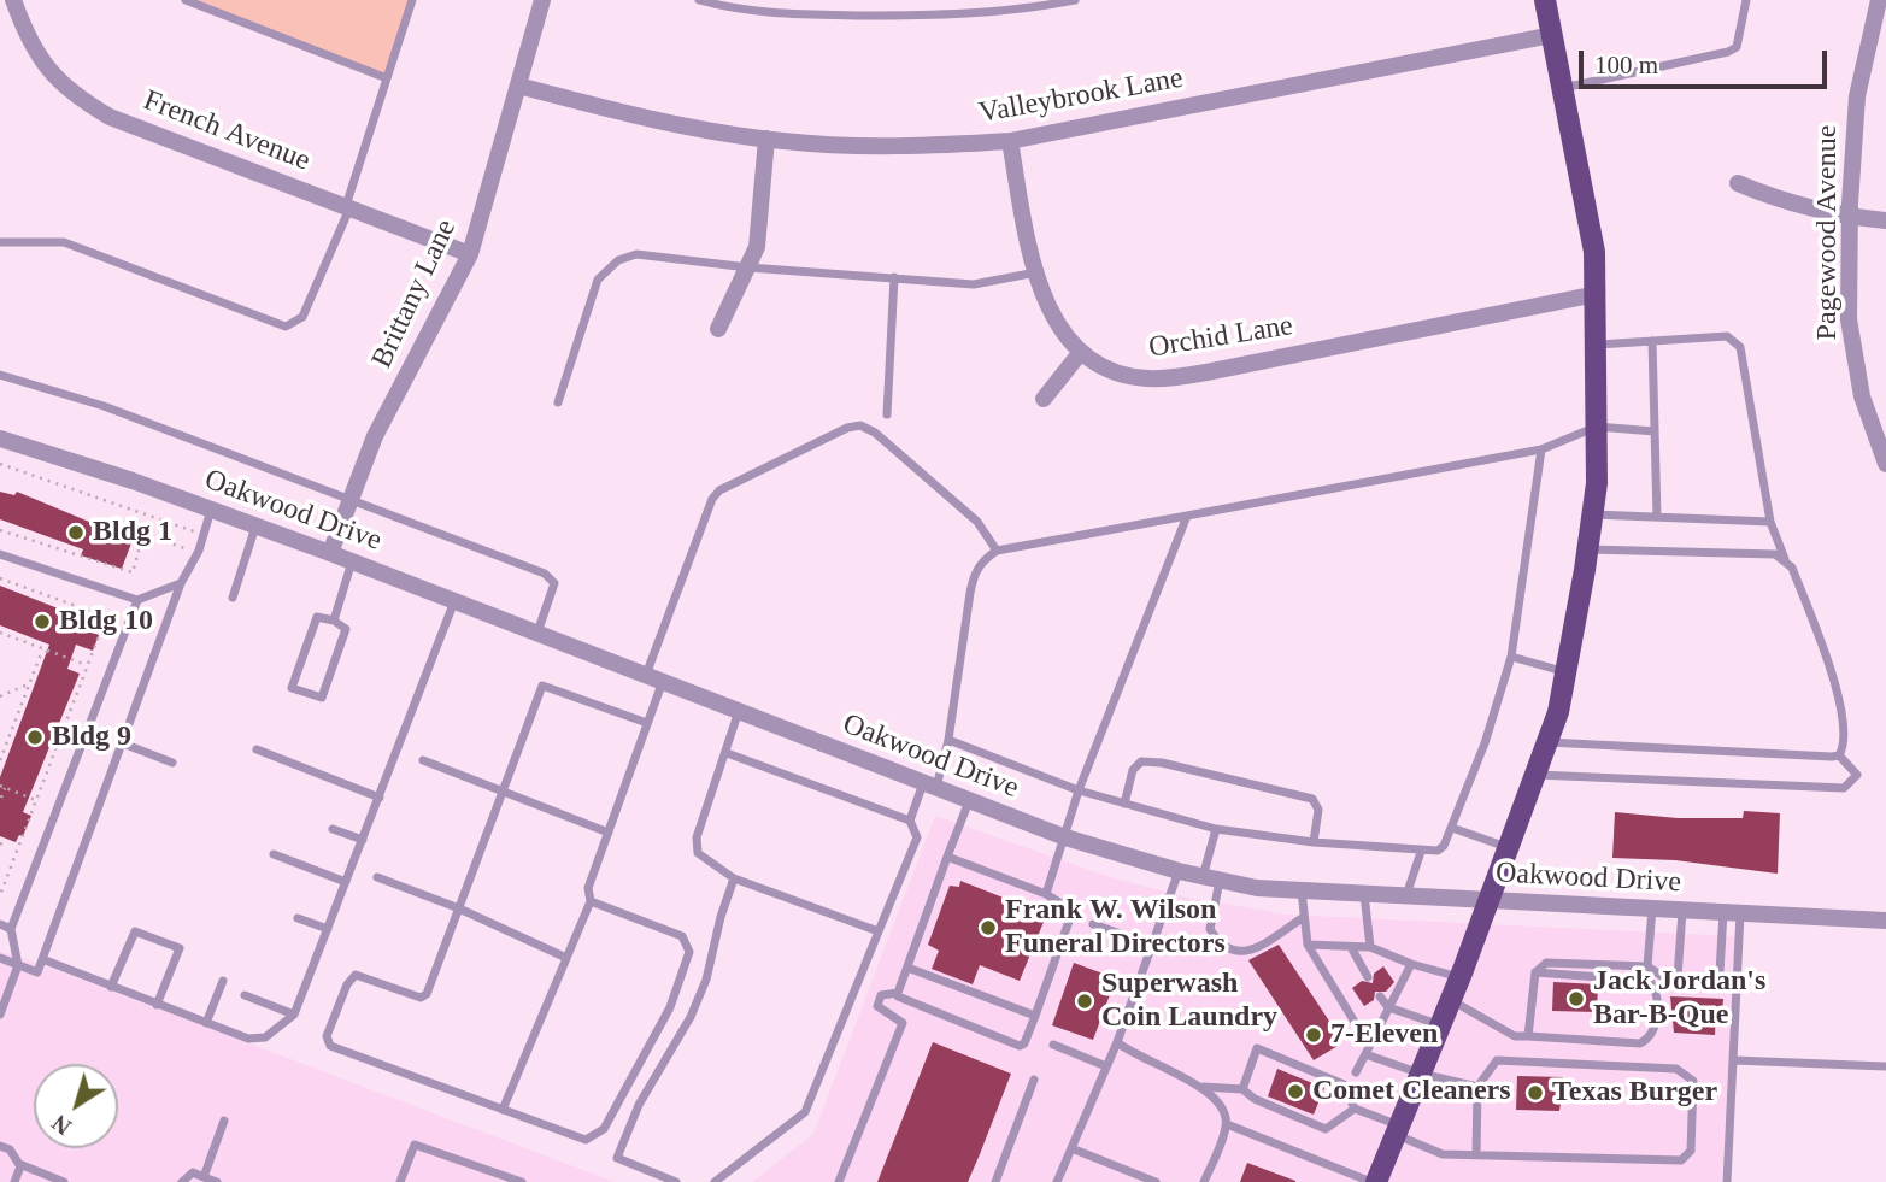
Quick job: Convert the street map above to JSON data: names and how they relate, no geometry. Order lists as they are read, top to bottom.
{
  "streets": {
    "street": [
      "Valleybrook Lane",
      "French Avenue",
      "Pagewood Avenue",
      "Brittany Lane",
      "Orchid Lane",
      "Oakwood Drive"
    ]
  },
  "crossings": [
    ["Valleybrook Lane", "Brittany Lane"],
    ["Valleybrook Lane", "Orchid Lane"],
    ["French Avenue", "Brittany Lane"],
    ["Brittany Lane", "Oakwood Drive"]
  ],
  "places": [
    "Bldg 1",
    "Bldg 10",
    "Bldg 9",
    "Frank W. Wilson Funeral Directors",
    "Jack Jordan's Bar-B-Que",
    "Superwash Coin Laundry",
    "7-Eleven",
    "Comet Cleaners",
    "Texas Burger"
  ],
  "scale_bar": "100 m",
  "north": "bottom left"
}
